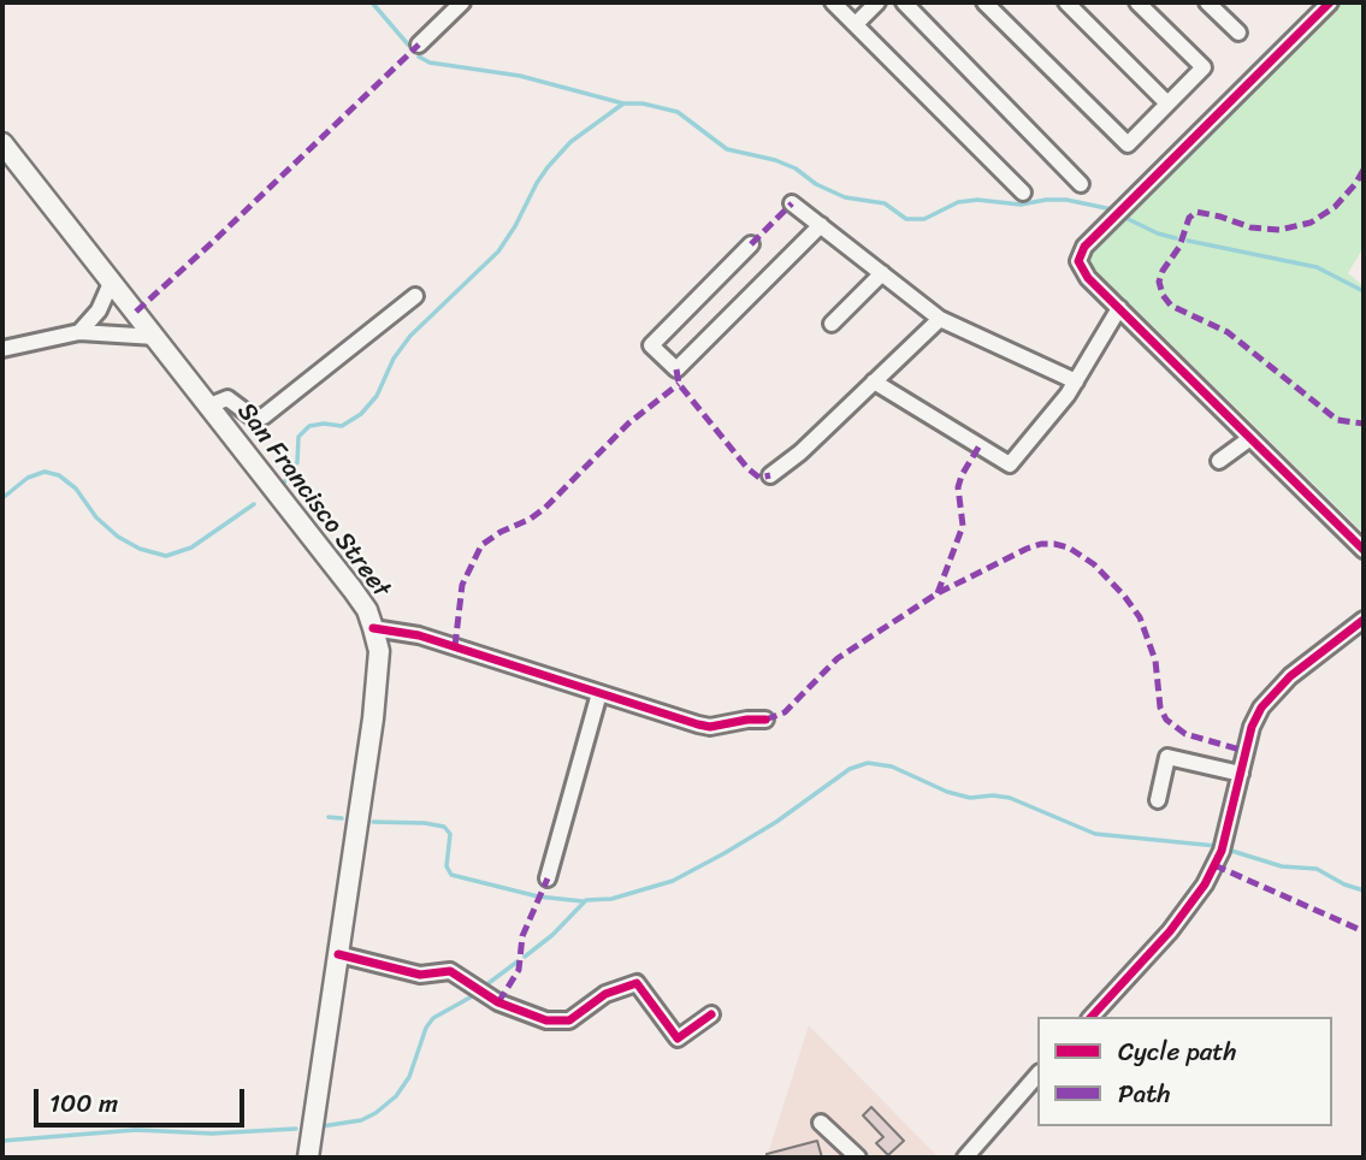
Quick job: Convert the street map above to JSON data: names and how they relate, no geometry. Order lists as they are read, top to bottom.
{
  "streets": {
    "main road": ["San Francisco Street"]
  },
  "legend": ["Cycle path", "Path"],
  "scale_bar": "100 m"
}
